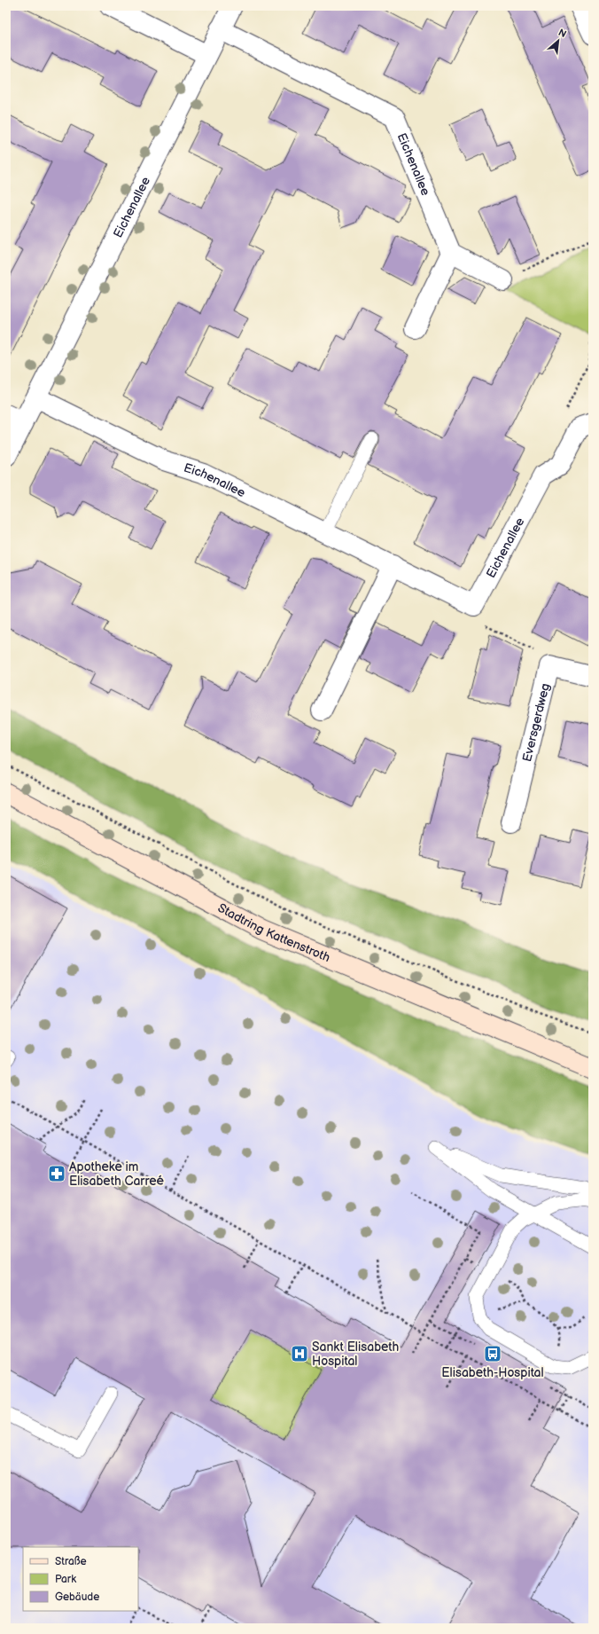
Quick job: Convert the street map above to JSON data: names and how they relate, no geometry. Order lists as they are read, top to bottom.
{
  "streets": {
    "main road": ["Stadtring Kattenstroth"],
    "street": ["Eichenallee", "Eversgerdweg"]
  },
  "places": {
    "pharmacy": ["Apotheke im Elisabeth Carreé"],
    "hospital": ["Sankt Elisabeth Hospital"],
    "bus stop": ["Elisabeth-Hospital"]
  },
  "legend": ["Straße", "Park", "Gebäude"],
  "north": "top right"
}
